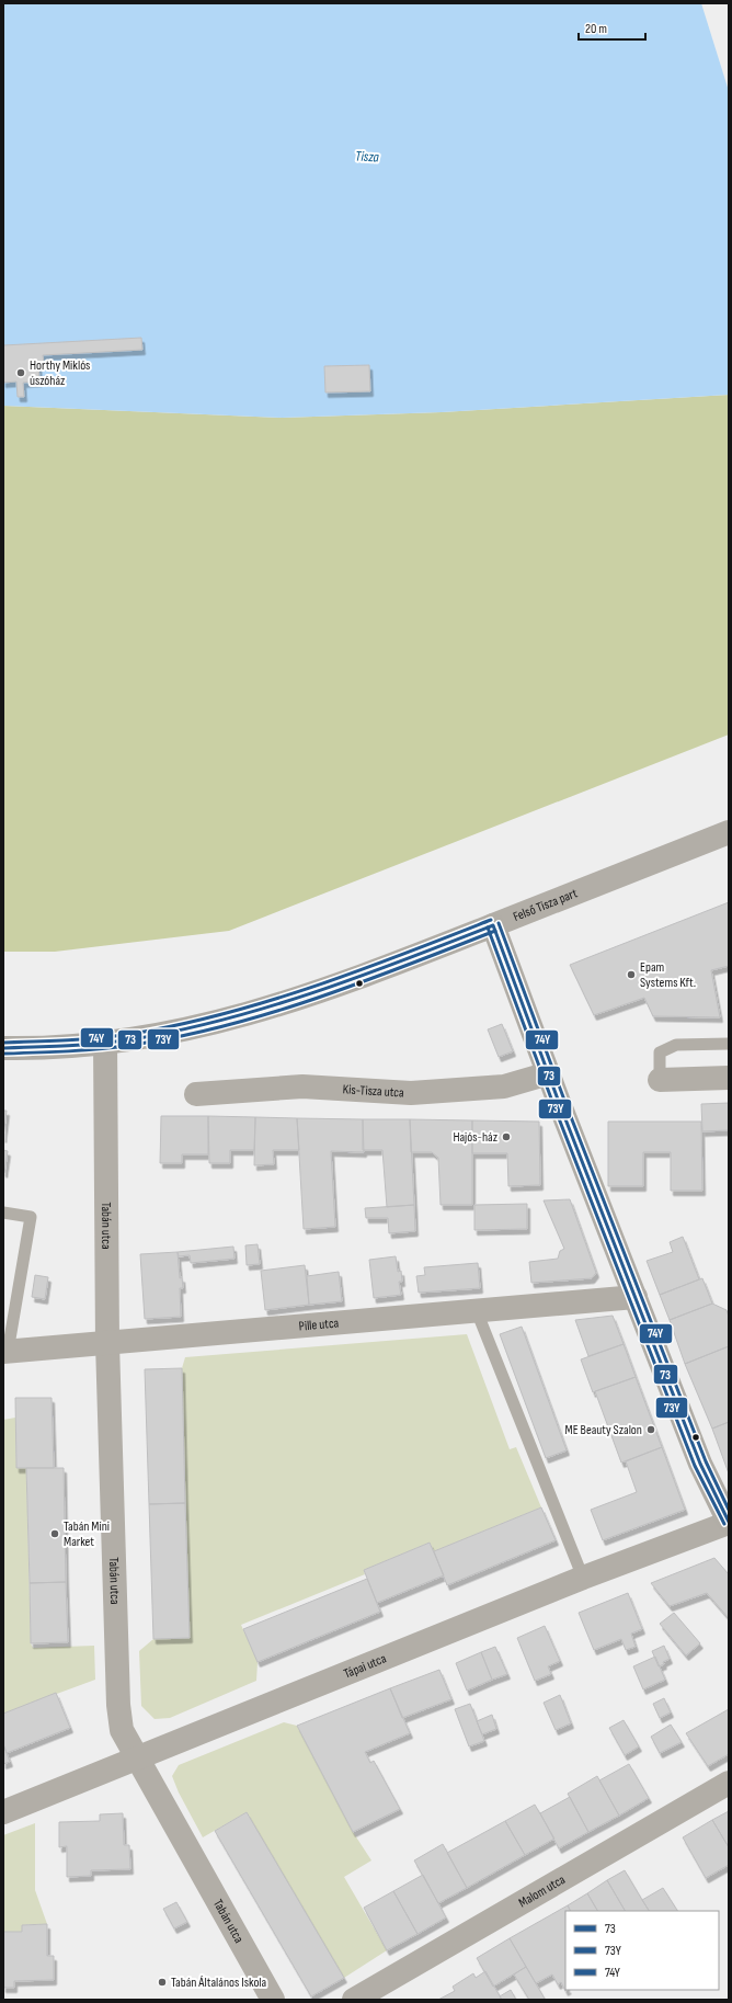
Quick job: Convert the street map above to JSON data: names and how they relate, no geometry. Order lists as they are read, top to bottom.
{
  "streets": {
    "main road": ["Felső Tisza part"],
    "street": [
      "Kis-Tisza utca",
      "Tabán utca",
      "Pille utca",
      "Tápai utca",
      "Malom utca"
    ]
  },
  "crossings": [
    ["Felső Tisza part", "Tabán utca"],
    ["Tabán utca", "Pille utca"],
    ["Tabán utca", "Tápai utca"]
  ],
  "water": ["Tisza"],
  "places": [
    "Horthy Miklós úszóház",
    "Epam Systems Kft.",
    "Hajós-ház",
    "ME Beauty Szalon",
    "Tabán Mini Market",
    "Tabán Általános Iskola"
  ],
  "lines": ["transit line 74Y", "transit line 73", "transit line 73Y"],
  "legend": ["73", "73Y", "74Y"],
  "scale_bar": "20 m"
}
